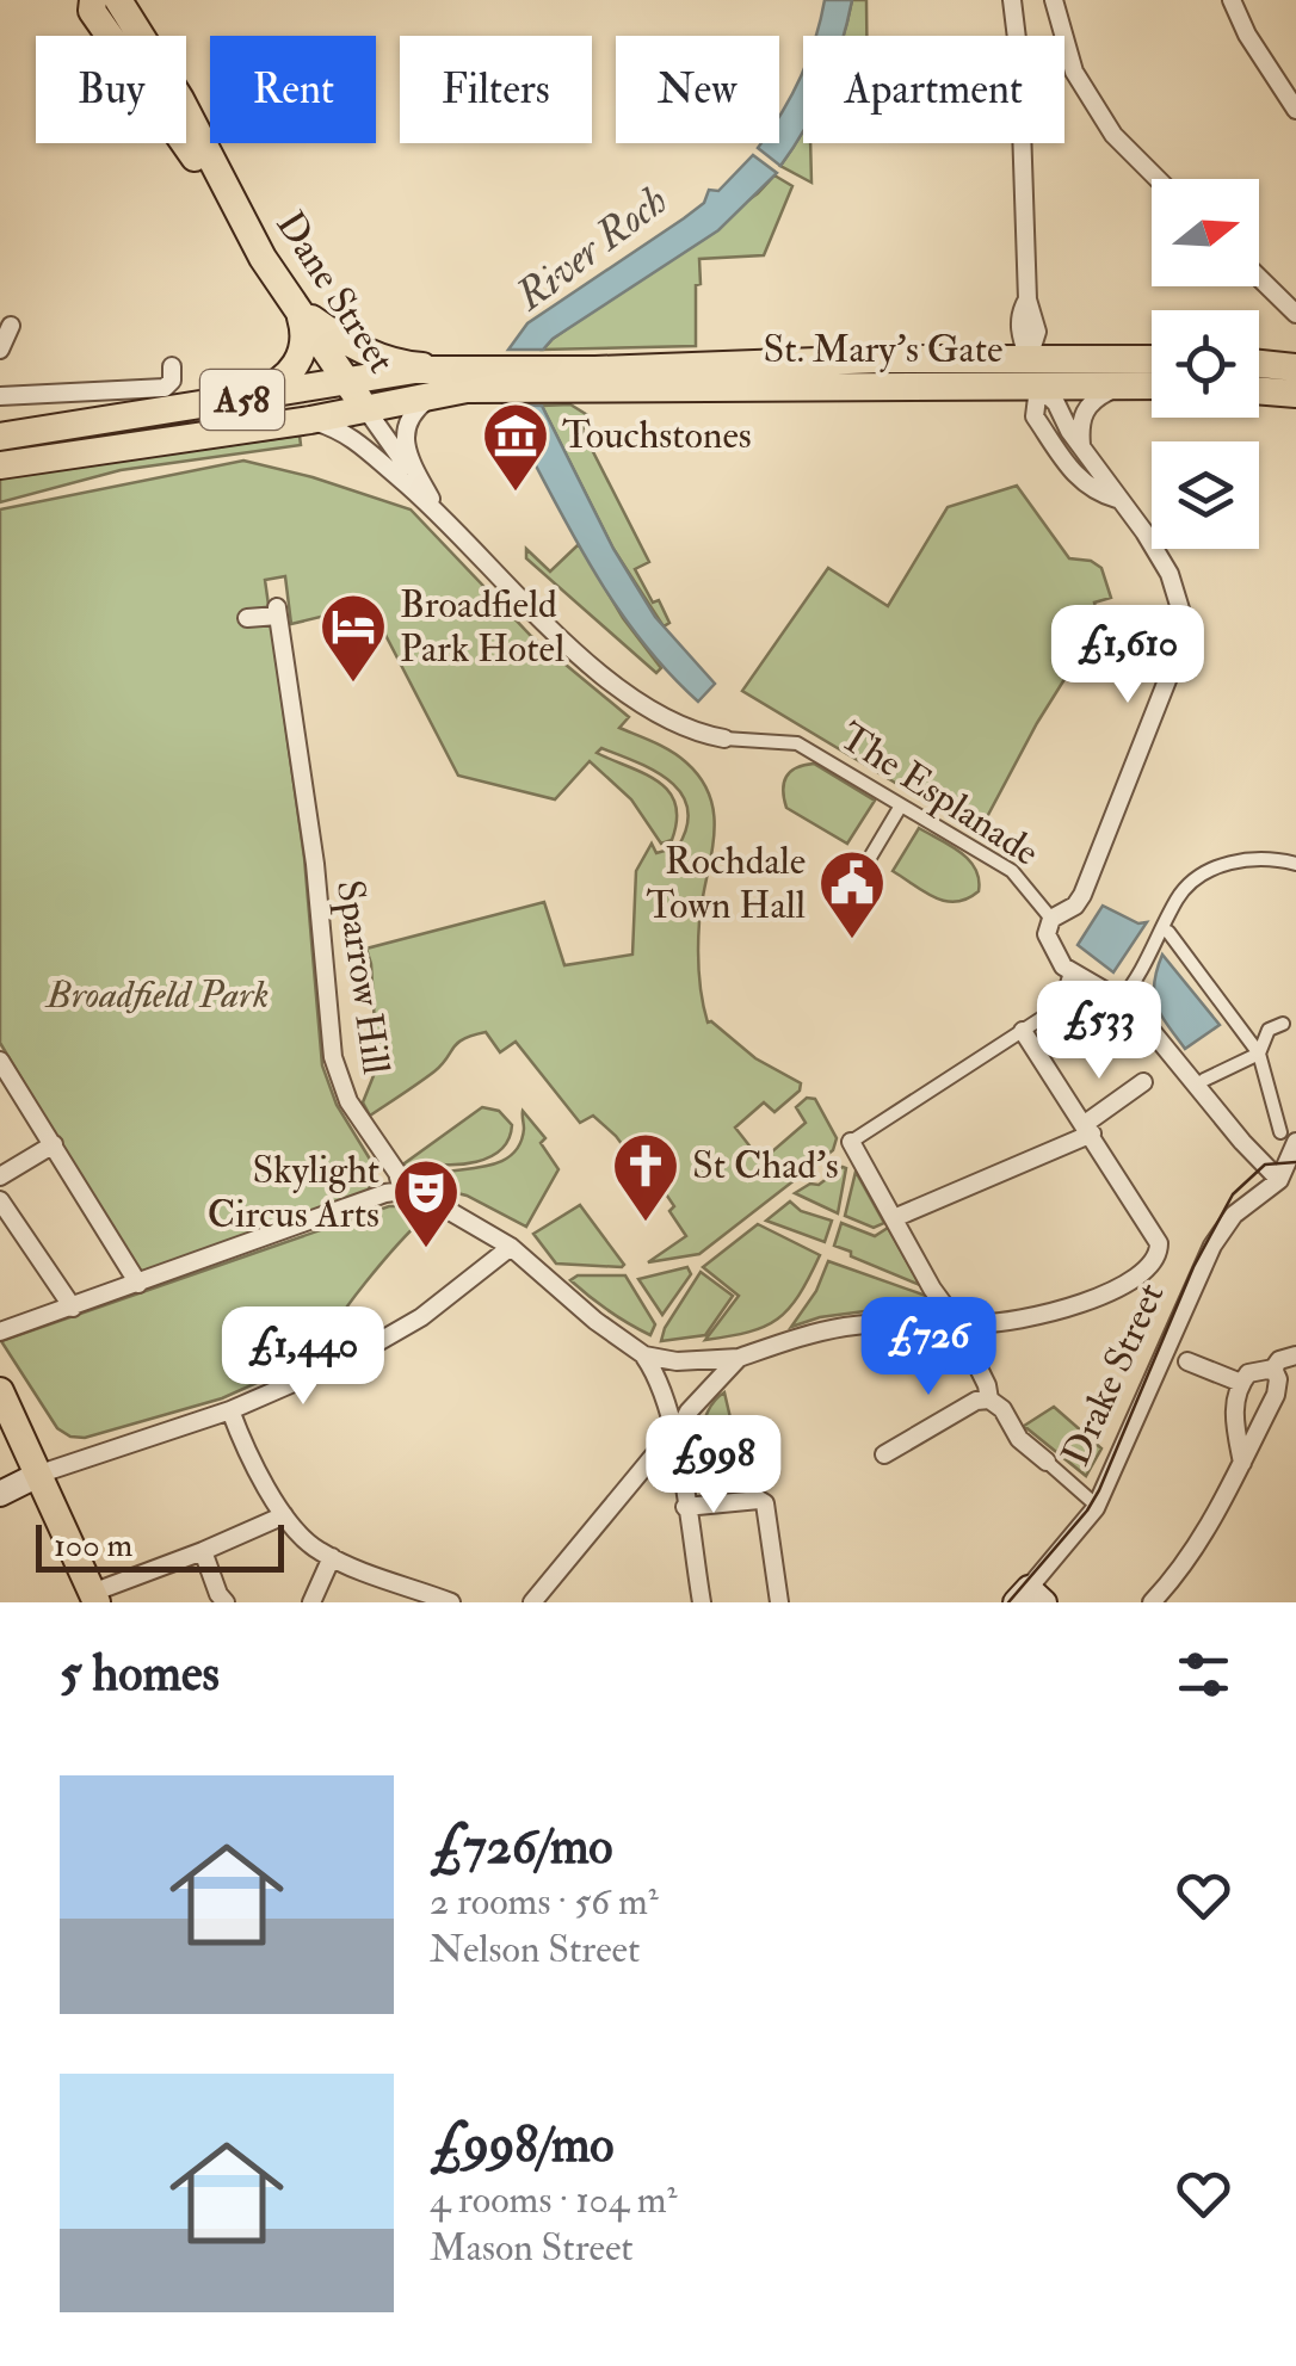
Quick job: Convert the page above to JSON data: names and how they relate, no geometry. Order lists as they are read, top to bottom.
{
  "streets": {
    "main road": ["Dane Street", "St. Mary's Gate", "A58"],
    "street": ["The Esplanade", "Sparrow Hill", "Drake Street"]
  },
  "crossings": [
    ["Dane Street", "A58"],
    ["Dane Street", "The Esplanade"],
    ["St. Mary's Gate", "A58"],
    ["A58", "The Esplanade"]
  ],
  "water": ["River Roch"],
  "parks": ["Broadfield Park"],
  "places": {
    "museum": ["Touchstones"],
    "hotel": ["Broadfield Park Hotel"],
    "public building": ["Rochdale Town Hall"],
    "church": ["St Chad's"],
    "theatre": ["Skylight Circus Arts"]
  },
  "scale_bar": "100 m",
  "north": "right",
  "page": {
    "chip": [
      "Buy",
      "Rent",
      "Filters",
      "New",
      "Apartment"
    ],
    "price": [
      "£1,610",
      "£533",
      "£726",
      "£1,440",
      "£998"
    ],
    "scale": "100 m",
    "heading": "5 homes",
    "list": [
      {
        "name": "£726/mo",
        "note": "2 rooms · 56 m² · Nelson Street"
      },
      {
        "name": "£998/mo",
        "note": "4 rooms · 104 m² · Mason Street"
      }
    ]
  }
}
